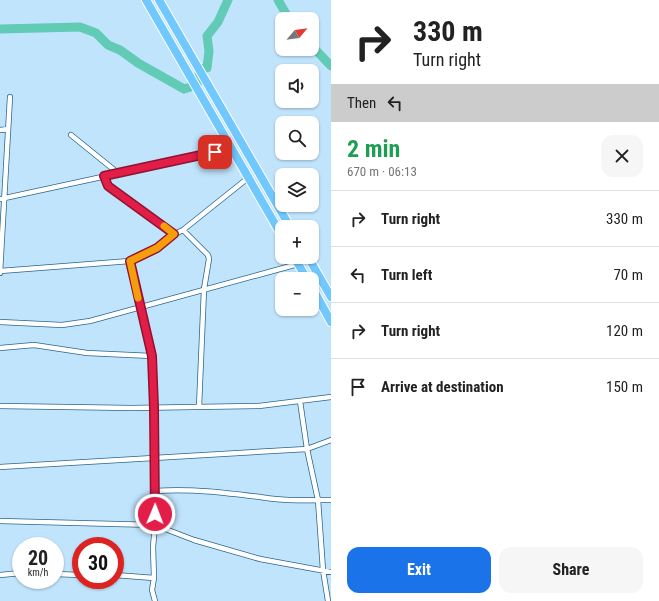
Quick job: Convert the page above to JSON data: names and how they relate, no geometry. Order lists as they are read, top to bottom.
{
  "north": "top right",
  "page": {
    "turn": ["330 m", "Turn right"],
    "map_buttons": ["+", "−"],
    "then": "Then",
    "heading": ["2 min", "670 m · 06:13"],
    "list": [
      {
        "name": "Turn right",
        "value": "330 m"
      },
      {
        "name": "Turn left",
        "value": "70 m"
      },
      {
        "name": "Turn right",
        "value": "120 m"
      },
      {
        "name": "Arrive at destination",
        "value": "150 m"
      }
    ],
    "speed": "20 km/h",
    "limit": "30",
    "buttons": ["Exit", "Share"]
  }
}
